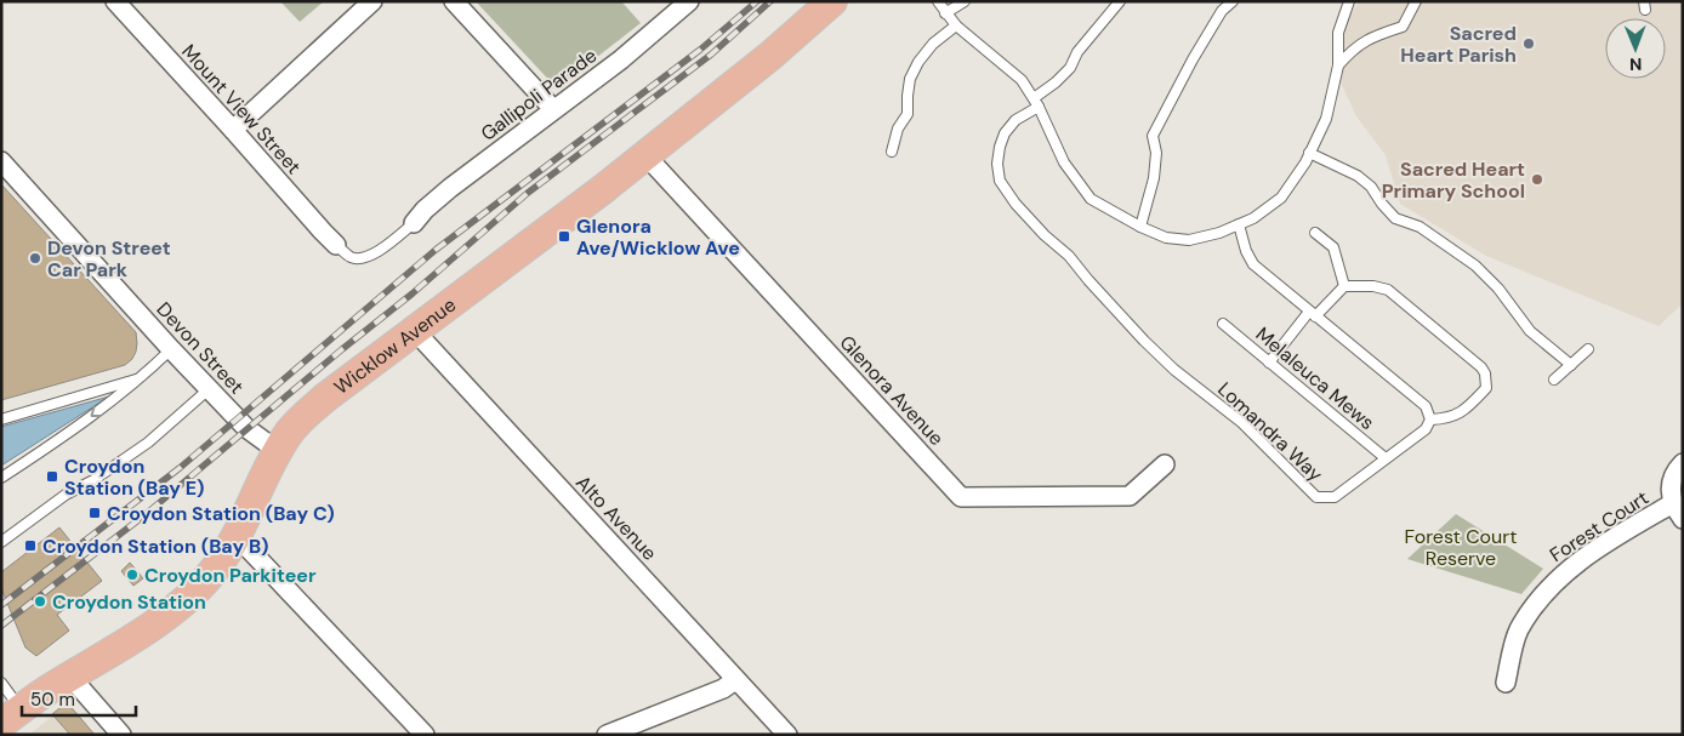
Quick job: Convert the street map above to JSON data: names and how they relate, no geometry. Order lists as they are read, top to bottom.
{
  "streets": {
    "main road": ["Wicklow Avenue"],
    "street": [
      "Gallipoli Parade",
      "Mount View Street",
      "Devon Street",
      "Glenora Avenue",
      "Alto Avenue",
      "Forest Court"
    ],
    "lane": ["Melaleuca Mews", "Lomandra Way"]
  },
  "crossings": [
    ["Wicklow Avenue", "Devon Street"],
    ["Wicklow Avenue", "Glenora Avenue"],
    ["Wicklow Avenue", "Alto Avenue"],
    ["Melaleuca Mews", "Lomandra Way"]
  ],
  "parks": ["Forest Court Reserve"],
  "places": {
    "other": [
      "Sacred Heart Parish",
      "Sacred Heart Primary School",
      "Devon Street Car Park",
      "Croydon Parkiteer",
      "Croydon Station"
    ],
    "transit": [
      "Glenora Ave/Wicklow Ave",
      "Croydon Station (Bay E)",
      "Croydon Station (Bay C)",
      "Croydon Station (Bay B)"
    ]
  },
  "scale_bar": "50 m",
  "north": "bottom"
}
